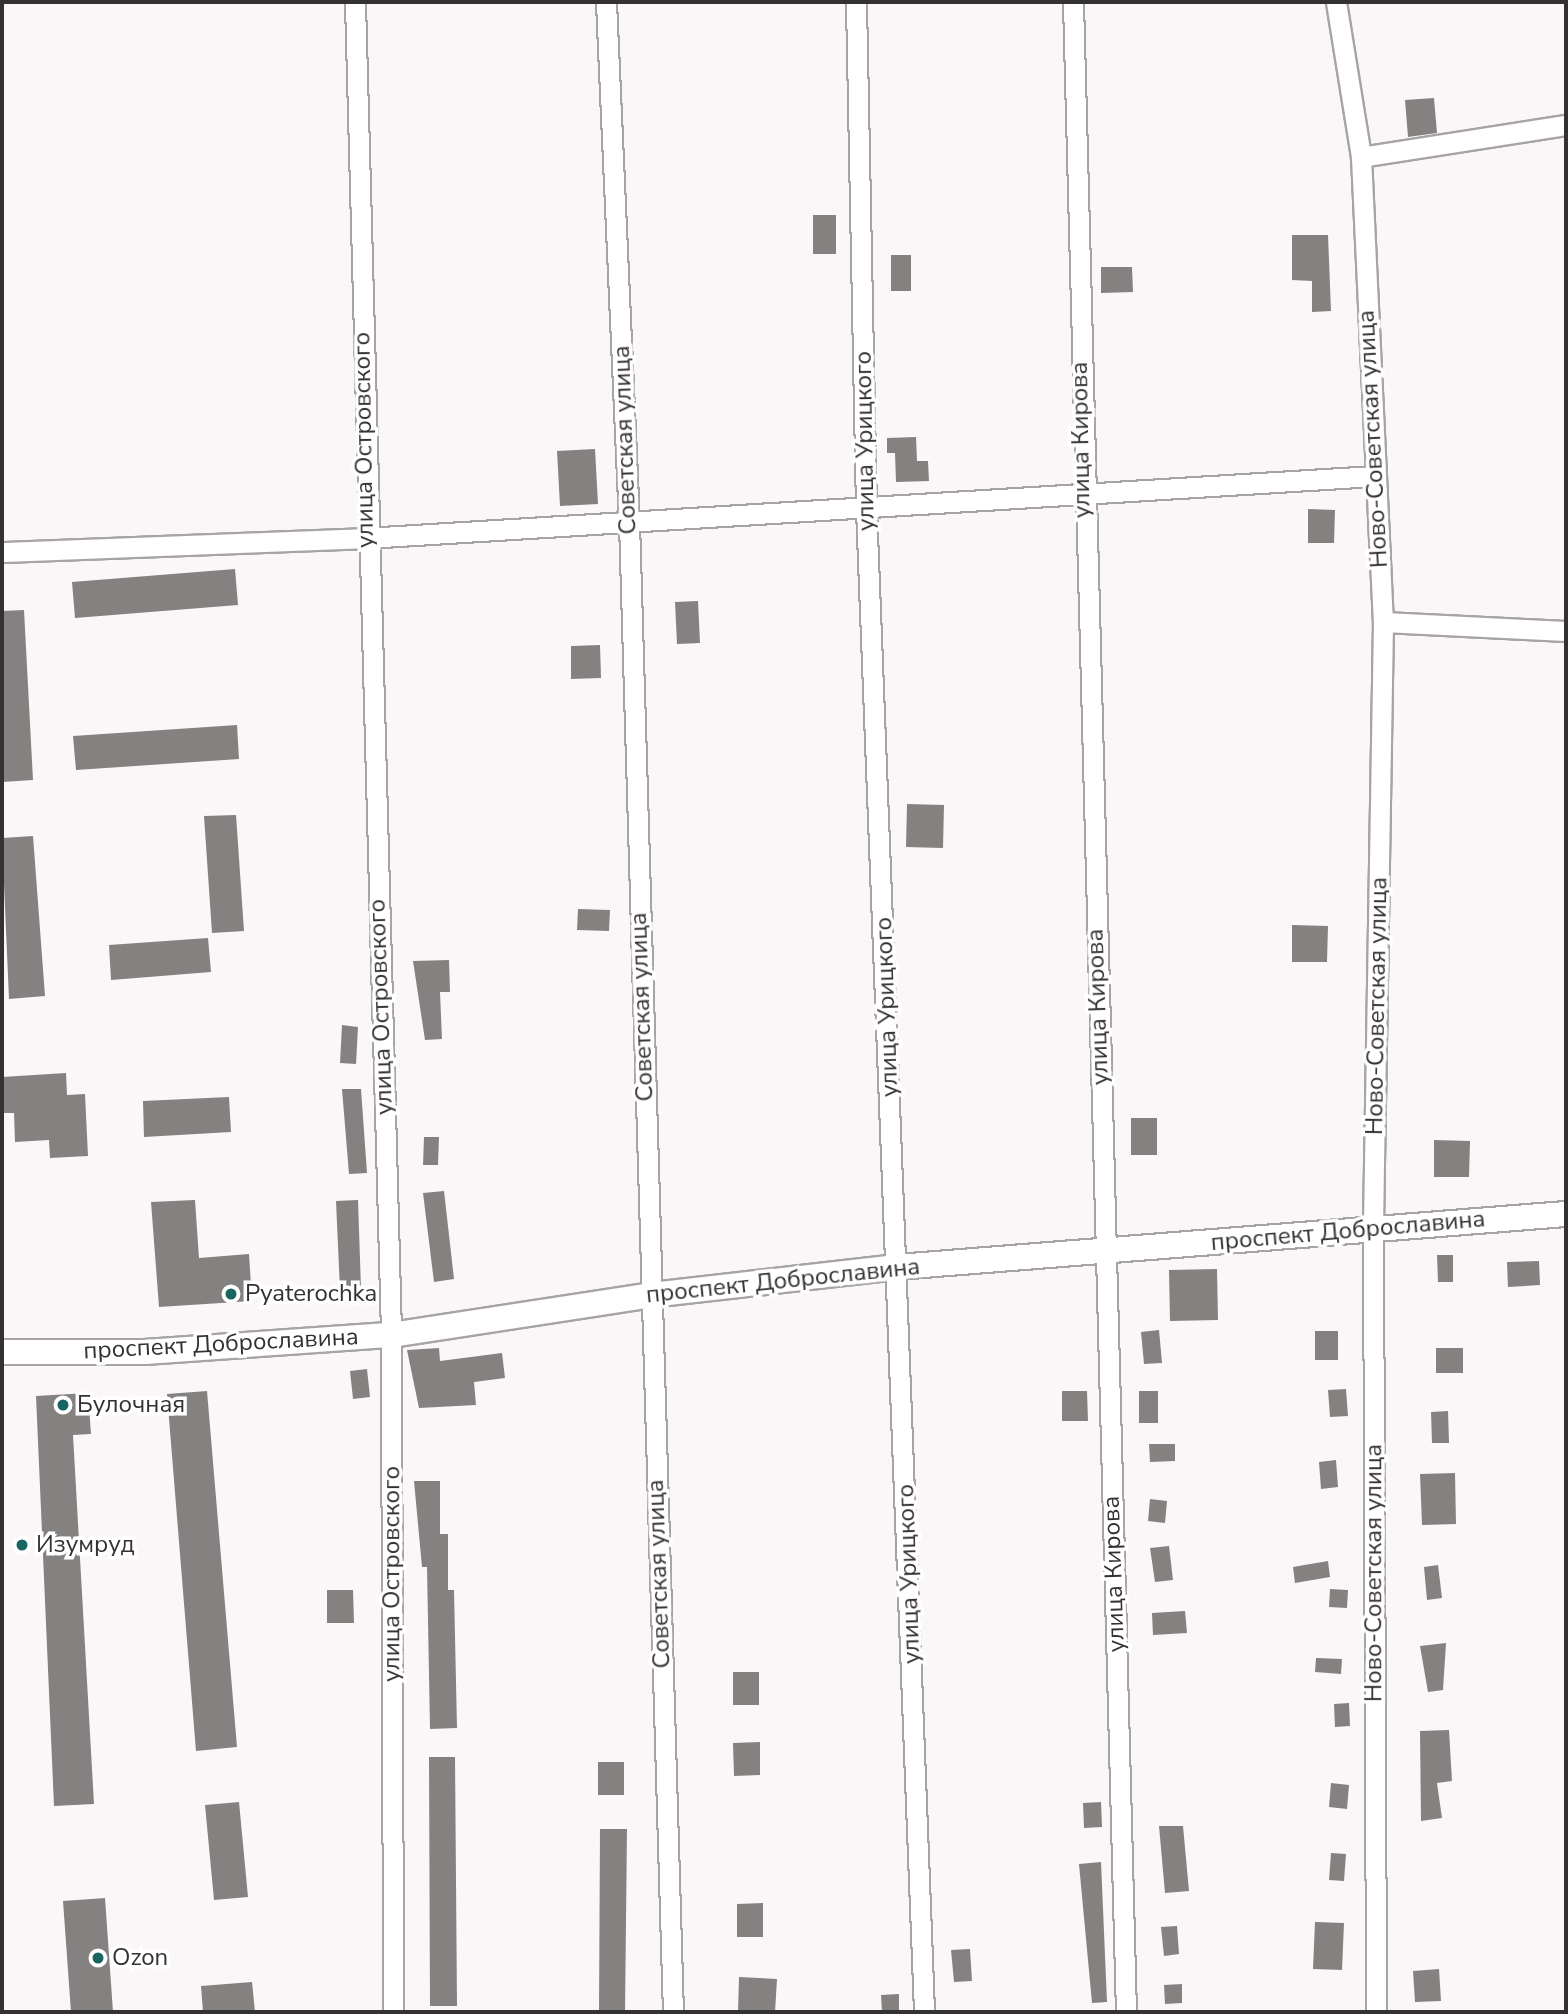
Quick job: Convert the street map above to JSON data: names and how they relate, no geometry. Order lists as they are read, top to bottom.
{
  "streets": {
    "street": [
      "Ново-Советская улица",
      "улица Островского",
      "Советская улица",
      "улица Кирова",
      "улица Урицкого",
      "проспект Доброславина"
    ]
  },
  "crossings": [
    ["Ново-Советская улица", "проспект Доброславина"],
    ["улица Островского", "проспект Доброславина"],
    ["Советская улица", "проспект Доброславина"],
    ["улица Кирова", "проспект Доброславина"],
    ["улица Урицкого", "проспект Доброславина"]
  ],
  "places": [
    "Pyaterochka",
    "Булочная",
    "Изумруд",
    "Ozon"
  ]
}
